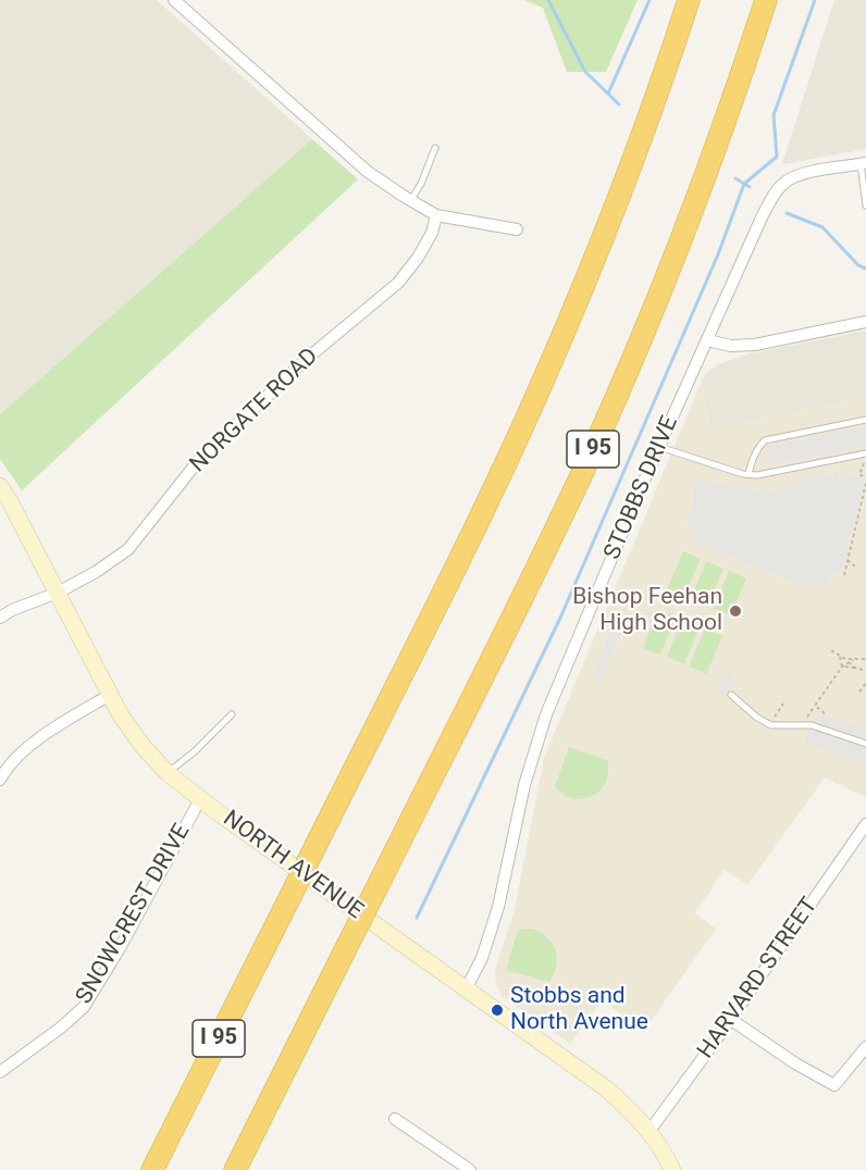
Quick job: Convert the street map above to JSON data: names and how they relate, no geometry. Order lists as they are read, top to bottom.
{
  "streets": {
    "highway": ["I 95"],
    "main road": ["NORTH AVENUE"],
    "street": [
      "NORGATE ROAD",
      "STOBBS DRIVE",
      "SNOWCREST DRIVE",
      "HARVARD STREET"
    ]
  },
  "crossings": [
    ["NORGATE ROAD", "NORTH AVENUE"],
    ["STOBBS DRIVE", "NORTH AVENUE"],
    ["NORTH AVENUE", "SNOWCREST DRIVE"],
    ["NORTH AVENUE", "HARVARD STREET"]
  ],
  "places": ["Bishop Feehan High School", "Stobbs and North Avenue"]
}
